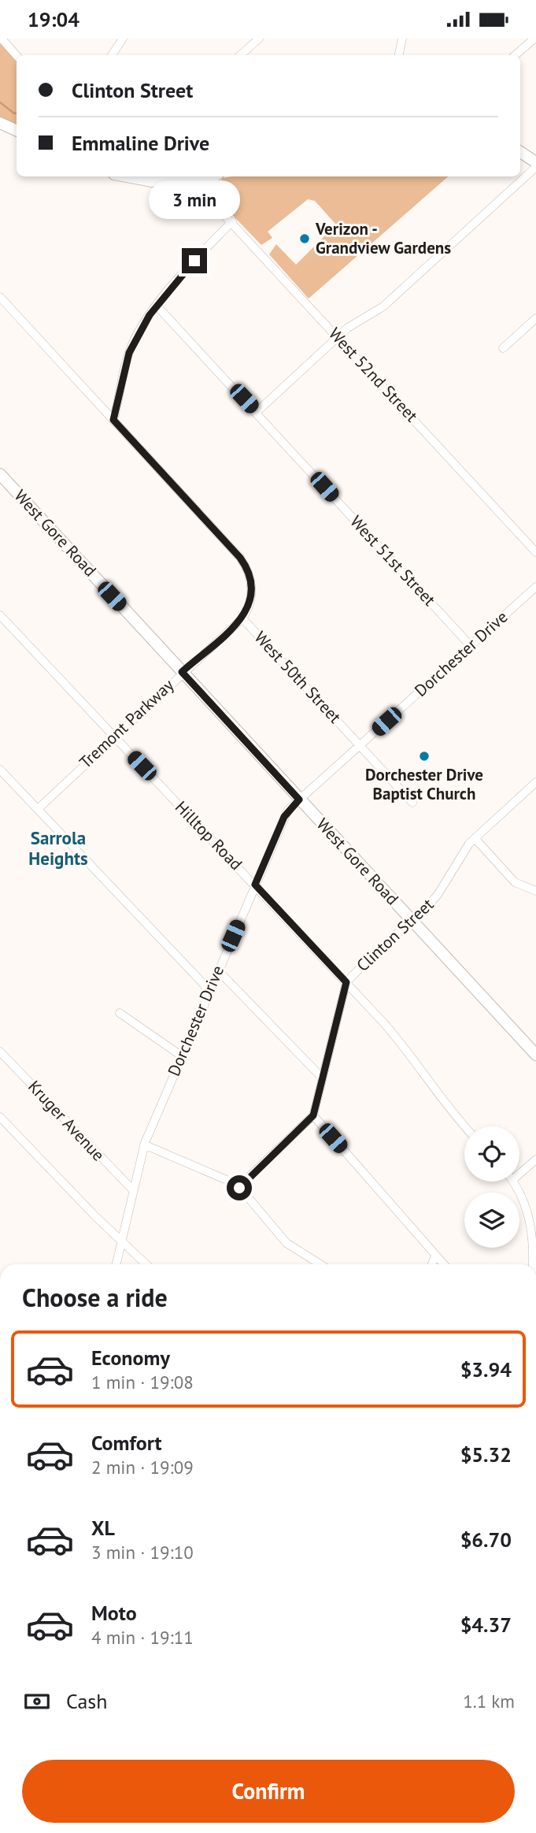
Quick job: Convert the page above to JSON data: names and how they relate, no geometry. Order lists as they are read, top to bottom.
{
  "streets": {
    "street": [
      "West 52nd Street",
      "West Gore Road",
      "West 51st Street",
      "Dorchester Drive",
      "West 50th Street",
      "Tremont Parkway",
      "Hilltop Road",
      "Clinton Street",
      "Kruger Avenue"
    ]
  },
  "crossings": [
    ["West Gore Road", "Dorchester Drive"],
    ["West Gore Road", "Tremont Parkway"],
    ["West Gore Road", "Clinton Street"],
    ["West 51st Street", "Dorchester Drive"],
    ["Dorchester Drive", "West 50th Street"],
    ["Dorchester Drive", "Hilltop Road"],
    ["Dorchester Drive", "Kruger Avenue"],
    ["West 50th Street", "Tremont Parkway"],
    ["Tremont Parkway", "Hilltop Road"],
    ["Hilltop Road", "Clinton Street"]
  ],
  "districts": ["Sarrola Heights"],
  "places": ["Verizon - Grandview Gardens", "Dorchester Drive Baptist Church"],
  "page": {
    "status": "19:04",
    "banner": ["Clinton Street", "Emmaline Drive"],
    "bubble": "3 min",
    "heading": "Choose a ride",
    "list": [
      {
        "name": "Economy",
        "note": "1 min · 19:08",
        "value": "$3.94"
      },
      {
        "name": "Comfort",
        "note": "2 min · 19:09",
        "value": "$5.32"
      },
      {
        "name": "XL",
        "note": "3 min · 19:10",
        "value": "$6.70"
      },
      {
        "name": "Moto",
        "note": "4 min · 19:11",
        "value": "$4.37"
      }
    ],
    "pay": ["Cash", "1.1 km"],
    "buttons": "Confirm"
  }
}
